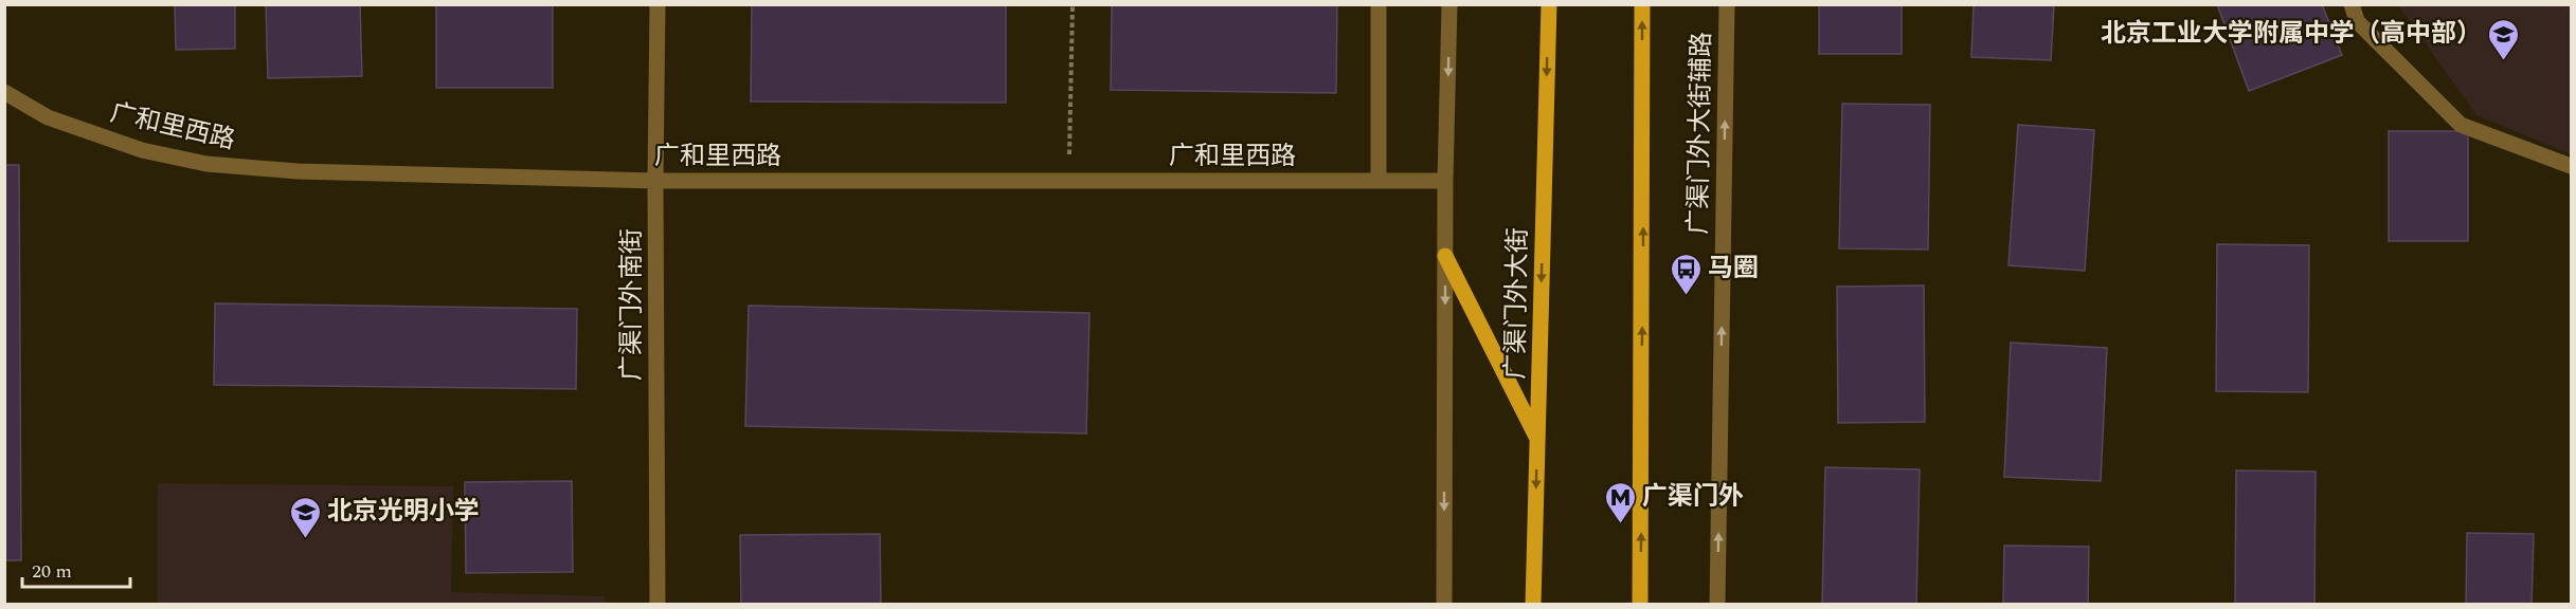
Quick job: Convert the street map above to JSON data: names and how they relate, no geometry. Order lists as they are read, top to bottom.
{
  "streets": {
    "main road": ["广渠门外大街"],
    "street": ["广和里西路", "广渠门外大街辅路", "广渠门外南街"]
  },
  "crossings": [
    ["广和里西路", "广渠门外南街"]
  ],
  "one_way": ["广渠门外大街辅路"],
  "places": {
    "school or university": ["北京工业大学附属中学（高中部）", "北京光明小学"],
    "bus stop": ["马圈"],
    "metro station": ["广渠门外"]
  },
  "scale_bar": "20 m"
}
